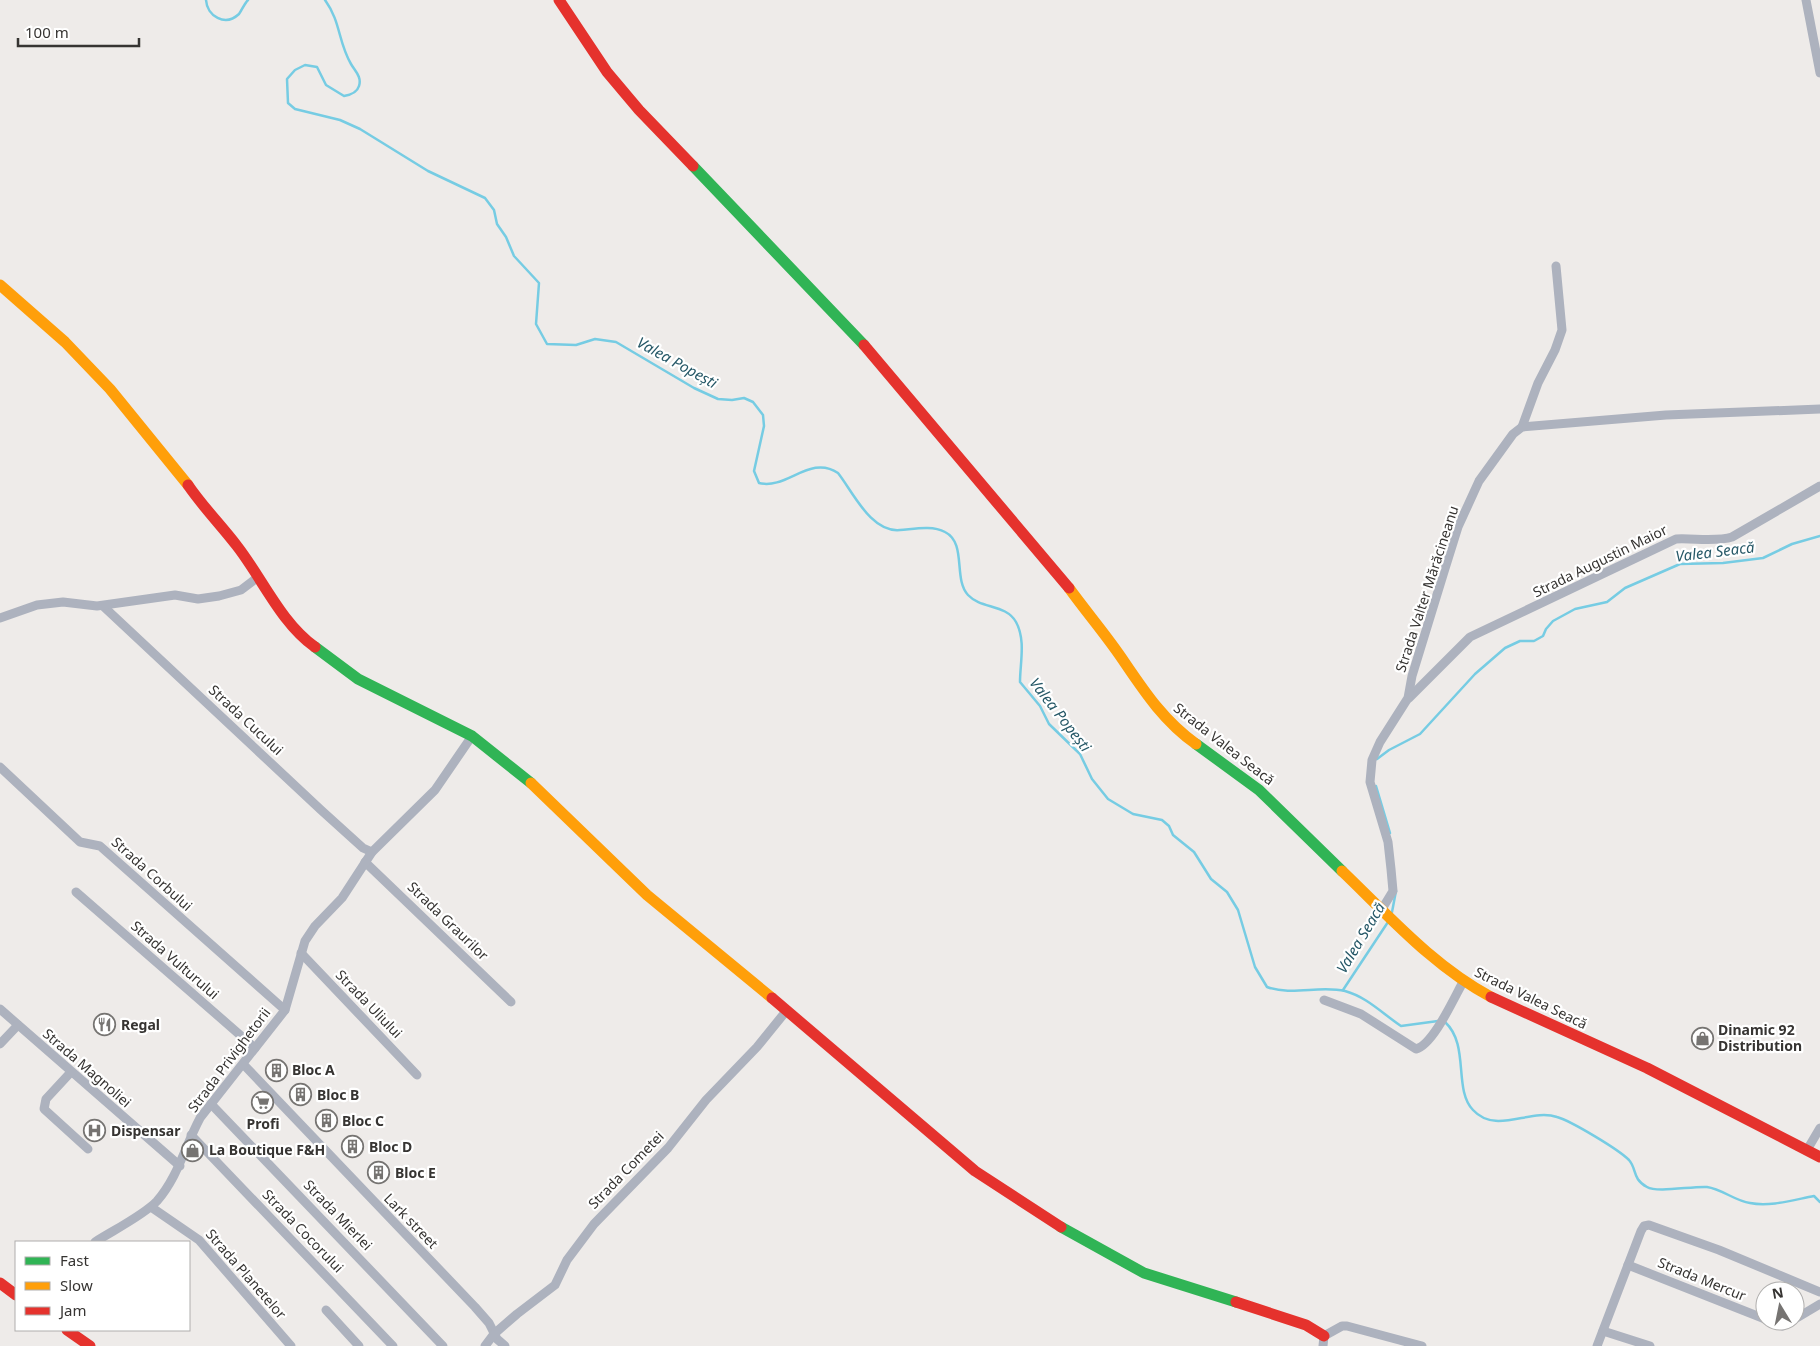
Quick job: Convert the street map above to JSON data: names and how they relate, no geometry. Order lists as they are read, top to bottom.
{
  "streets": {
    "main road": ["Strada Valea Seacă"],
    "street": [
      "Strada Augustin Maior",
      "Strada Valter Mărăcineanu",
      "Strada Cucului",
      "Strada Corbului",
      "Strada Graurilor",
      "Strada Vulturului",
      "Strada Uliului",
      "Strada Privighetorii",
      "Strada Magnoliei",
      "Strada Cometei",
      "Strada Mierlei",
      "Lark street",
      "Strada Cocorului",
      "Strada Planetelor",
      "Strada Mercur"
    ]
  },
  "crossings": [
    ["Strada Augustin Maior", "Strada Valter Mărăcineanu"],
    ["Strada Valter Mărăcineanu", "Strada Valea Seacă"],
    ["Strada Cucului", "Strada Privighetorii"],
    ["Strada Corbului", "Strada Privighetorii"],
    ["Strada Graurilor", "Strada Privighetorii"],
    ["Strada Vulturului", "Strada Privighetorii"],
    ["Strada Uliului", "Strada Privighetorii"],
    ["Strada Privighetorii", "Strada Magnoliei"],
    ["Strada Privighetorii", "Strada Mierlei"],
    ["Strada Privighetorii", "Lark street"],
    ["Strada Privighetorii", "Strada Cocorului"],
    ["Strada Privighetorii", "Strada Planetelor"],
    ["Strada Cometei", "Lark street"]
  ],
  "water": ["Valea Popești", "Valea Seacă"],
  "places": {
    "restaurant": ["Regal"],
    "shop": ["Dinamic 92 Distribution", "La Boutique F&H"],
    "building": [
      "Bloc A",
      "Bloc B",
      "Bloc C",
      "Bloc D",
      "Bloc E"
    ],
    "supermarket": ["Profi"],
    "hospital": ["Dispensar"]
  },
  "legend": ["Fast", "Slow", "Jam"],
  "scale_bar": "100 m",
  "north": "top"
}
